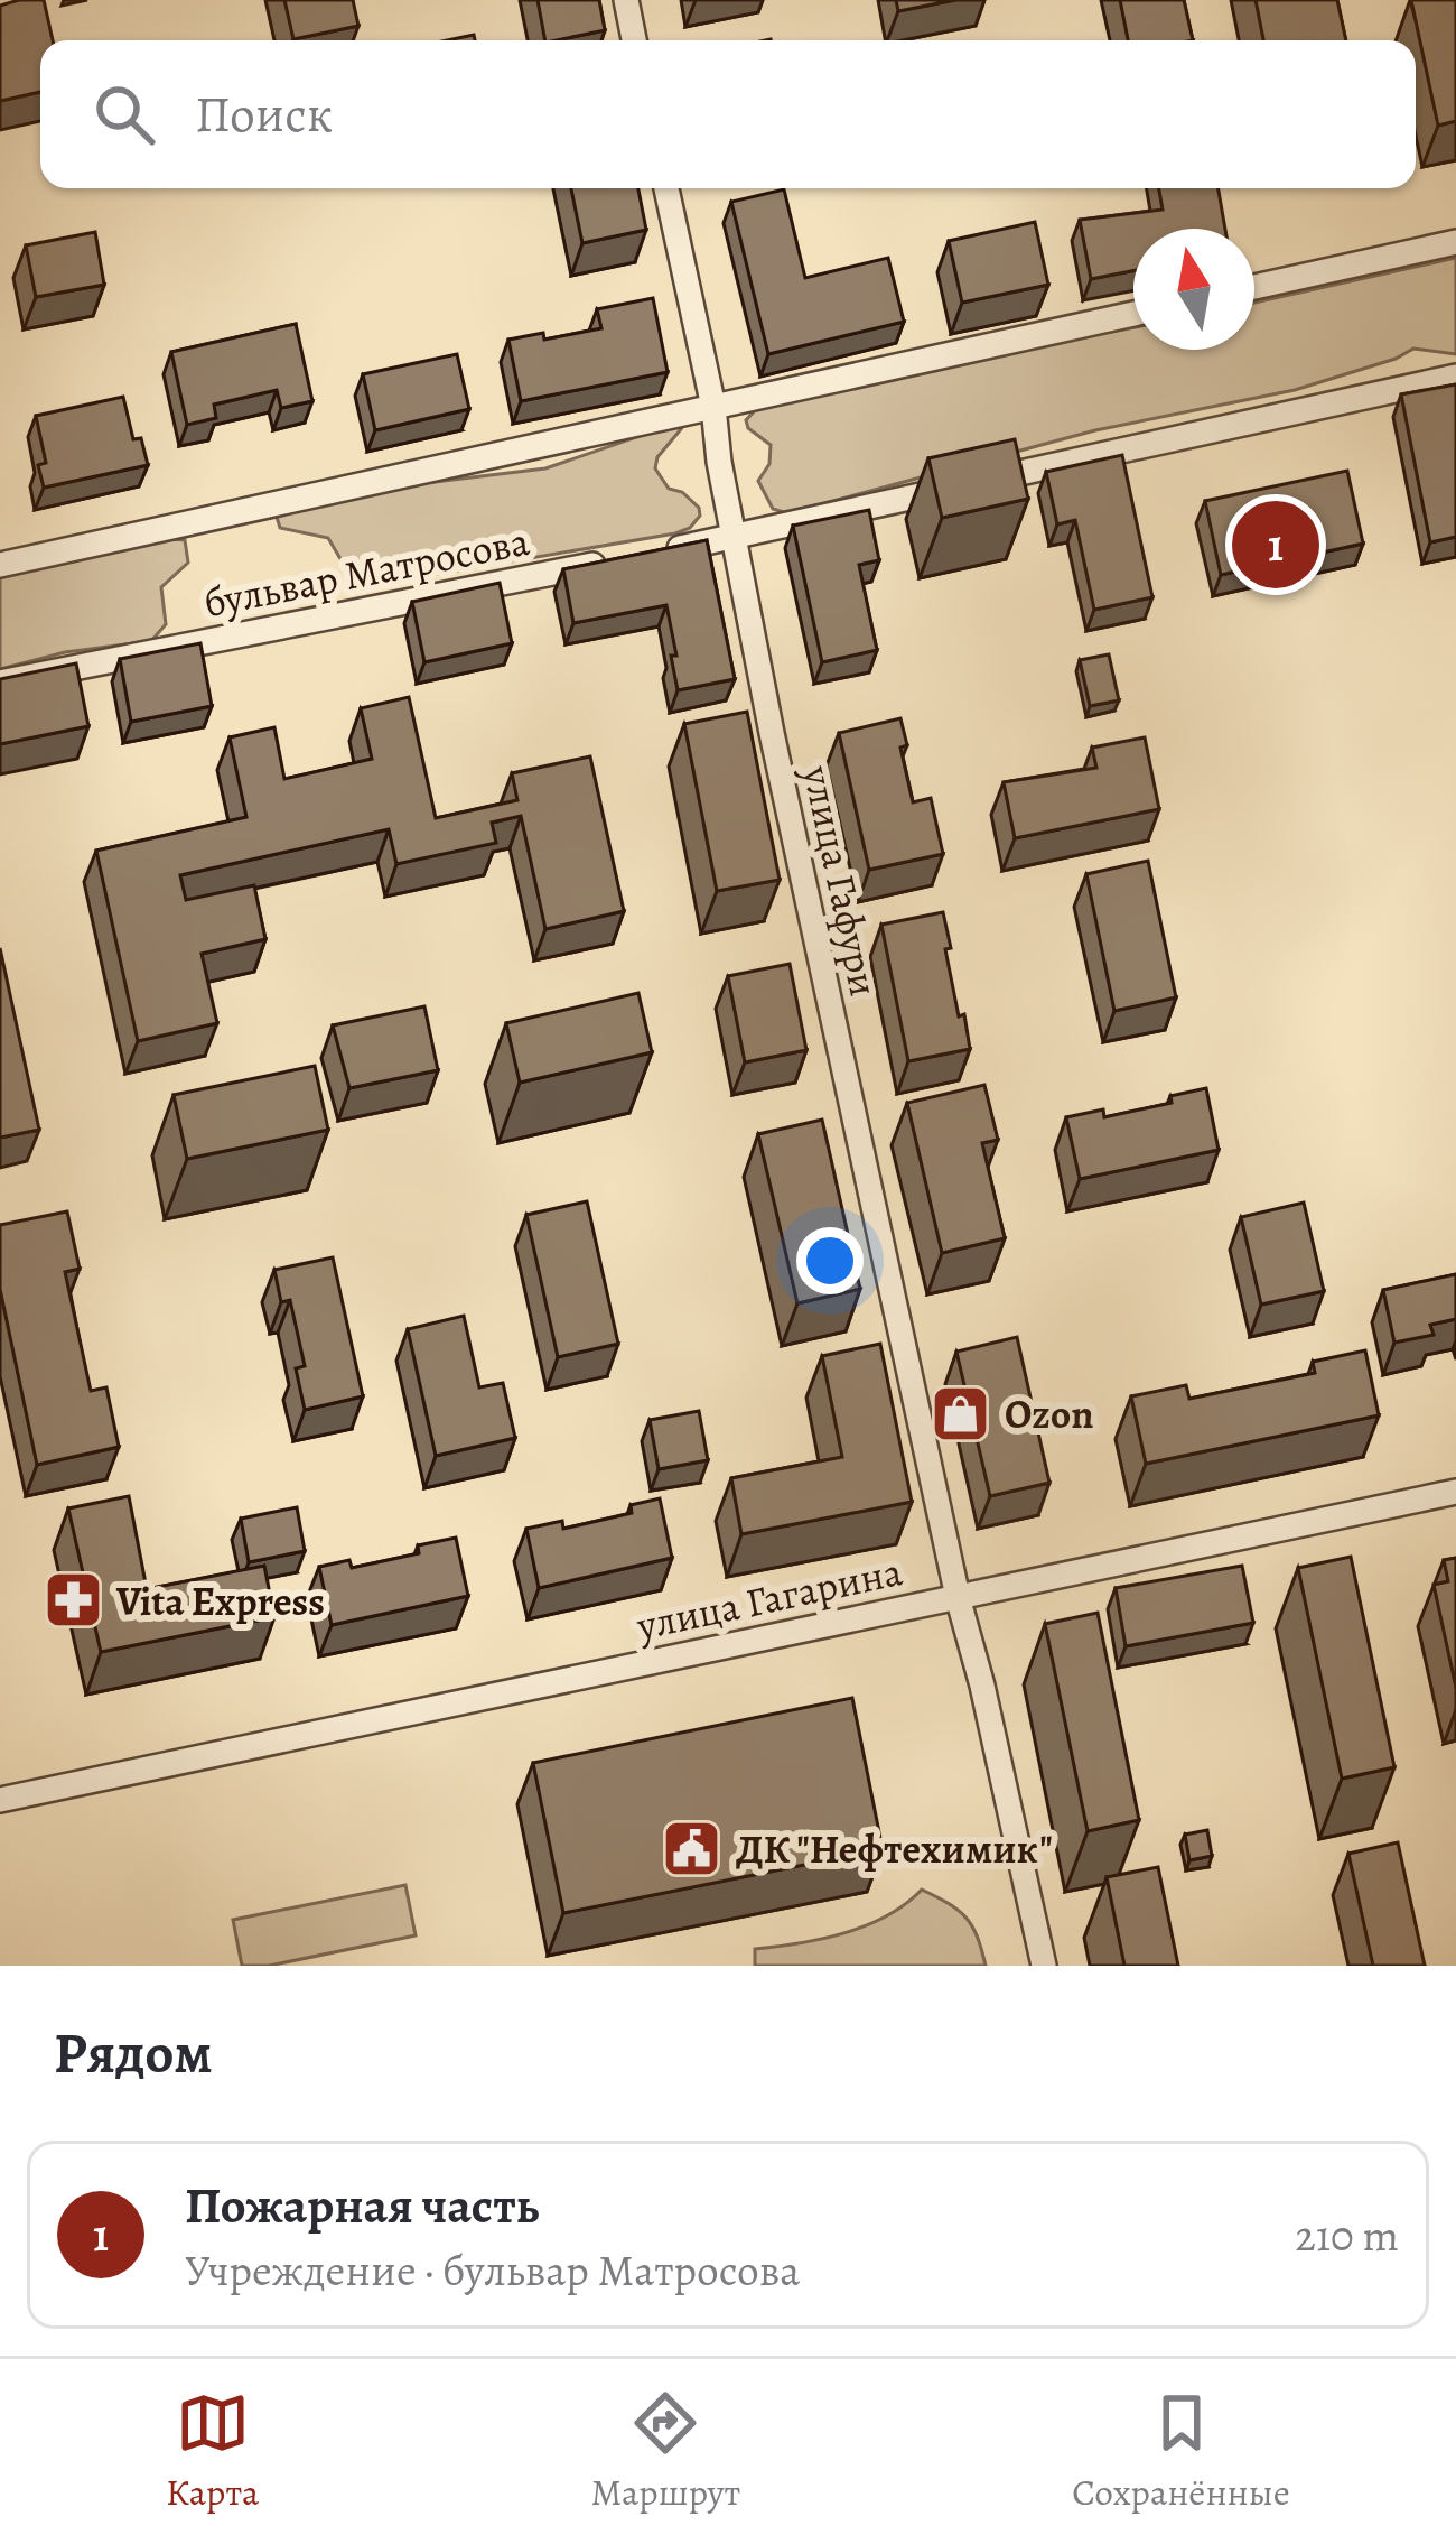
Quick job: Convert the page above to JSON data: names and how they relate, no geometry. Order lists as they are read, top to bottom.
{
  "streets": {
    "street": ["бульвар Матросова", "улица Гафури", "улица Гагарина"]
  },
  "crossings": [
    ["бульвар Матросова", "улица Гафури"],
    ["улица Гафури", "улица Гагарина"]
  ],
  "places": {
    "shop": ["Ozon"],
    "pharmacy": ["Vita Express"],
    "public building": ["ДК \"Нефтехимик\""]
  },
  "north": "top",
  "page": {
    "search": "Поиск",
    "pins": "1",
    "heading": "Рядом",
    "list": [
      {
        "mark": "1",
        "name": "Пожарная часть",
        "note": "Учреждение · бульвар Матросова",
        "value": "210 m"
      }
    ],
    "nav": ["Карта", "Маршрут", "Сохранённые"]
  }
}
